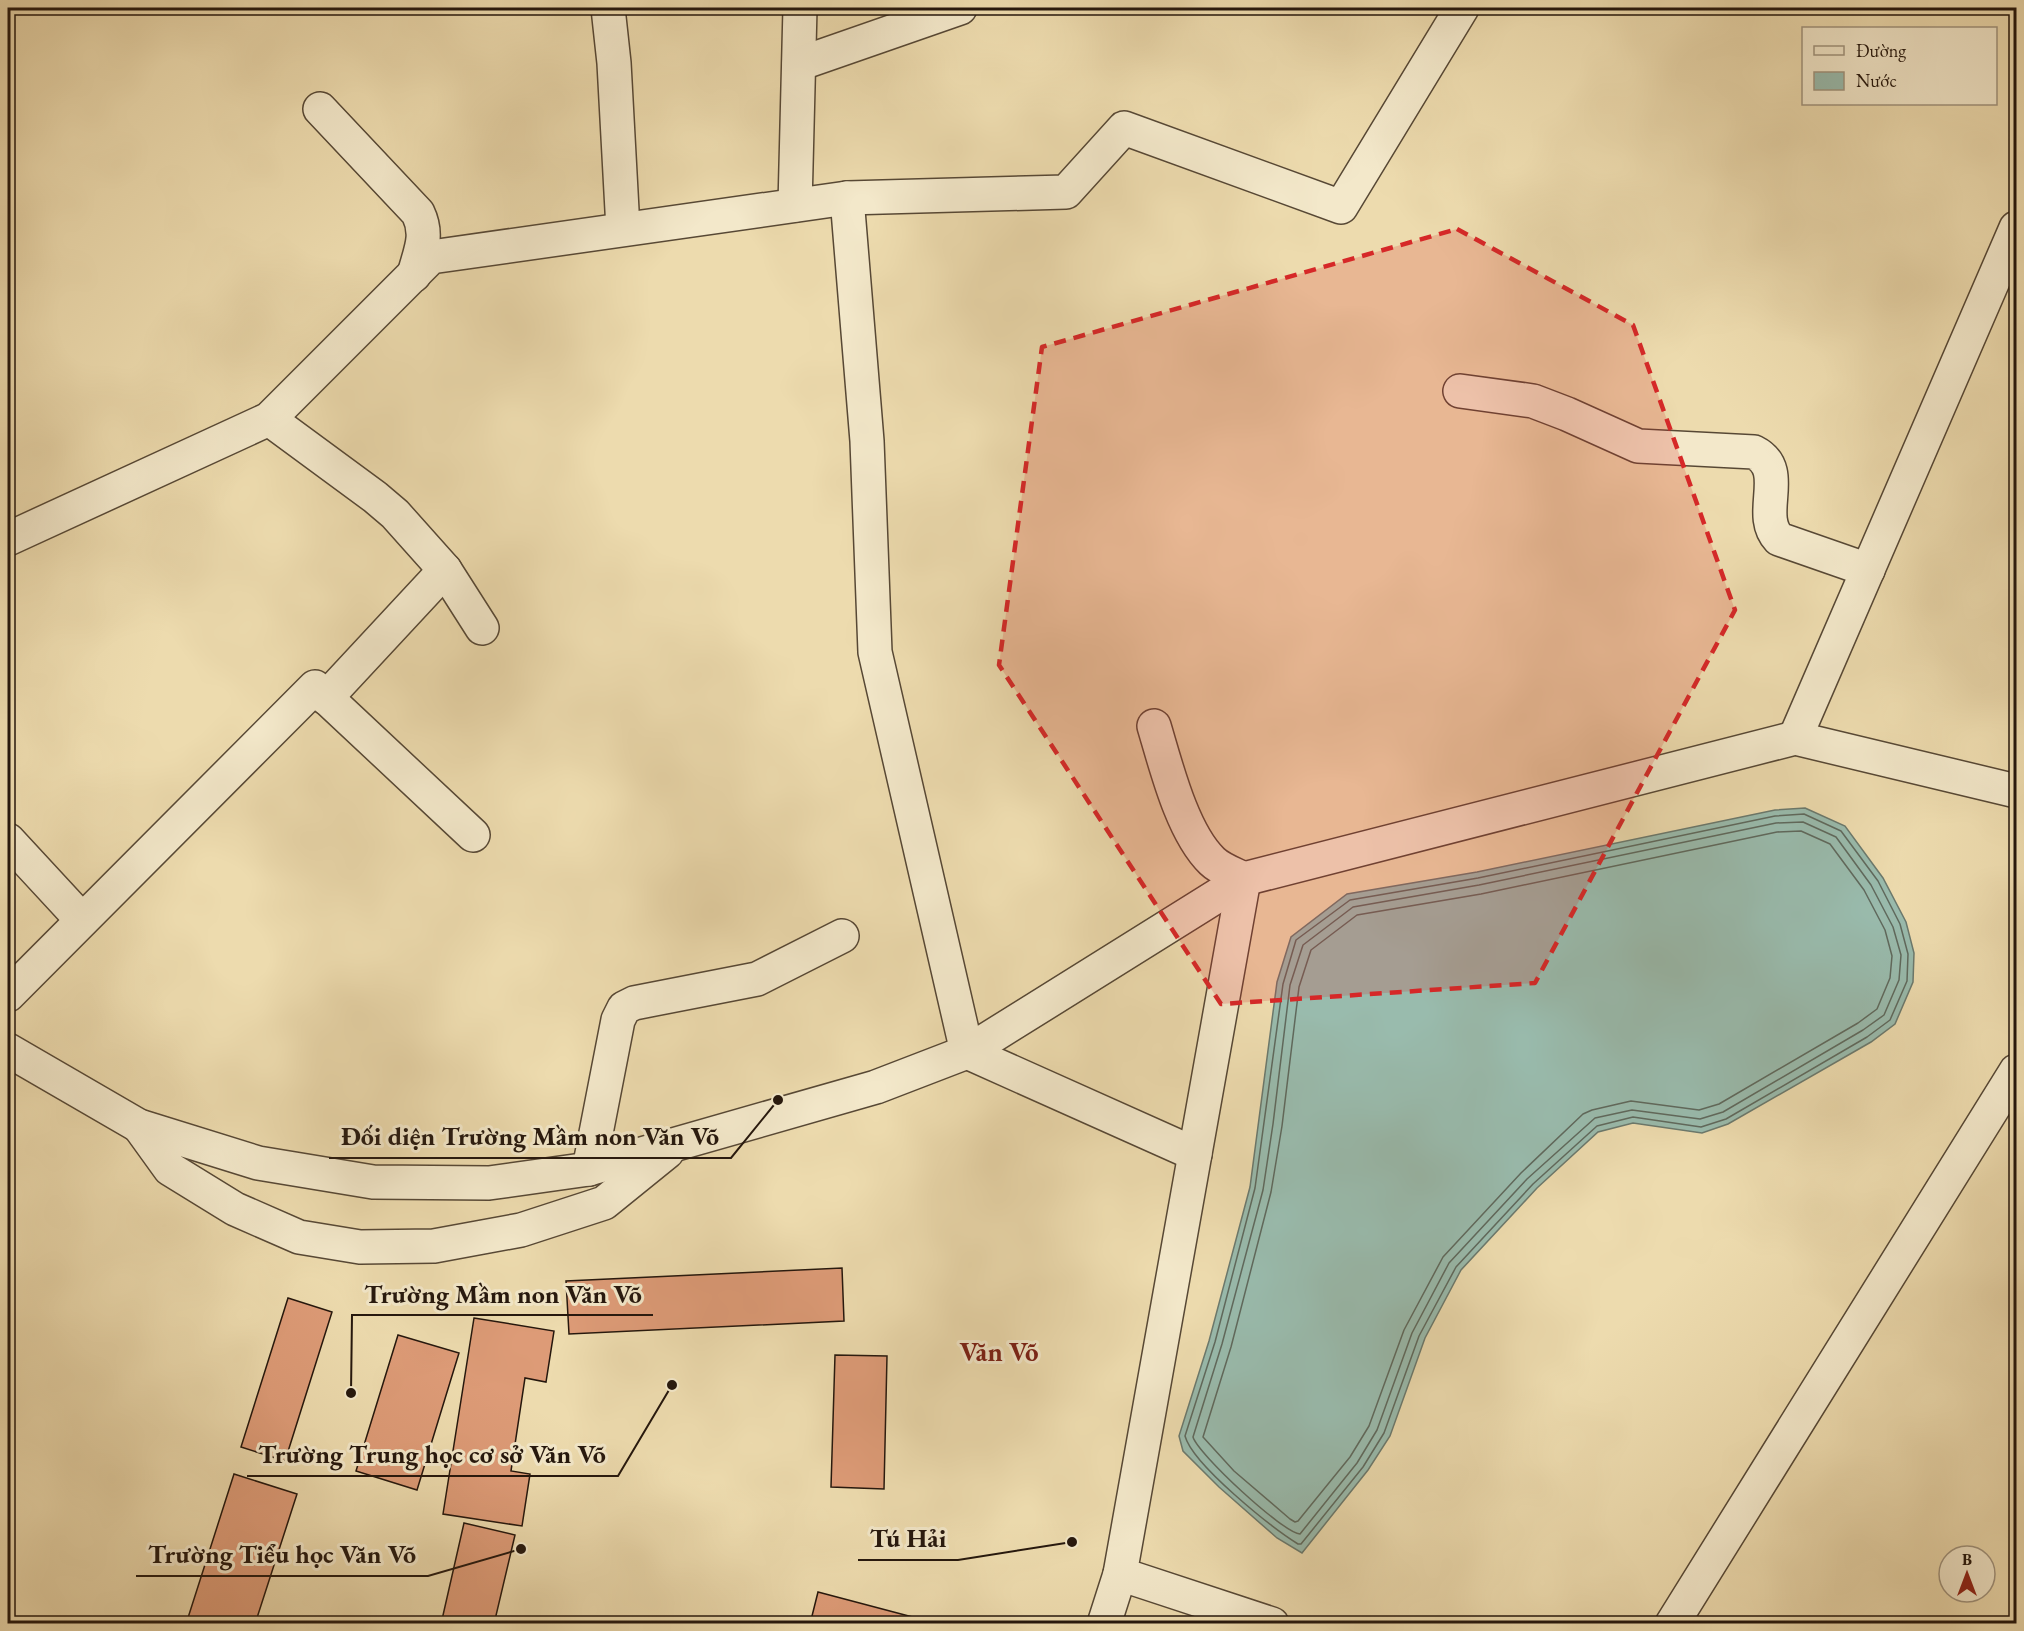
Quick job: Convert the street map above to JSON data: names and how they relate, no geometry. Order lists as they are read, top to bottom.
{
  "districts": ["Văn Võ"],
  "places": [
    "Đối diện Trường Mầm non Văn Võ",
    "Trường Trung học cơ sở Văn Võ",
    "Trường Mầm non Văn Võ",
    "Tú Hải",
    "Trường Tiểu học Văn Võ"
  ],
  "legend": ["Đường", "Nước"],
  "north": "top"
}
